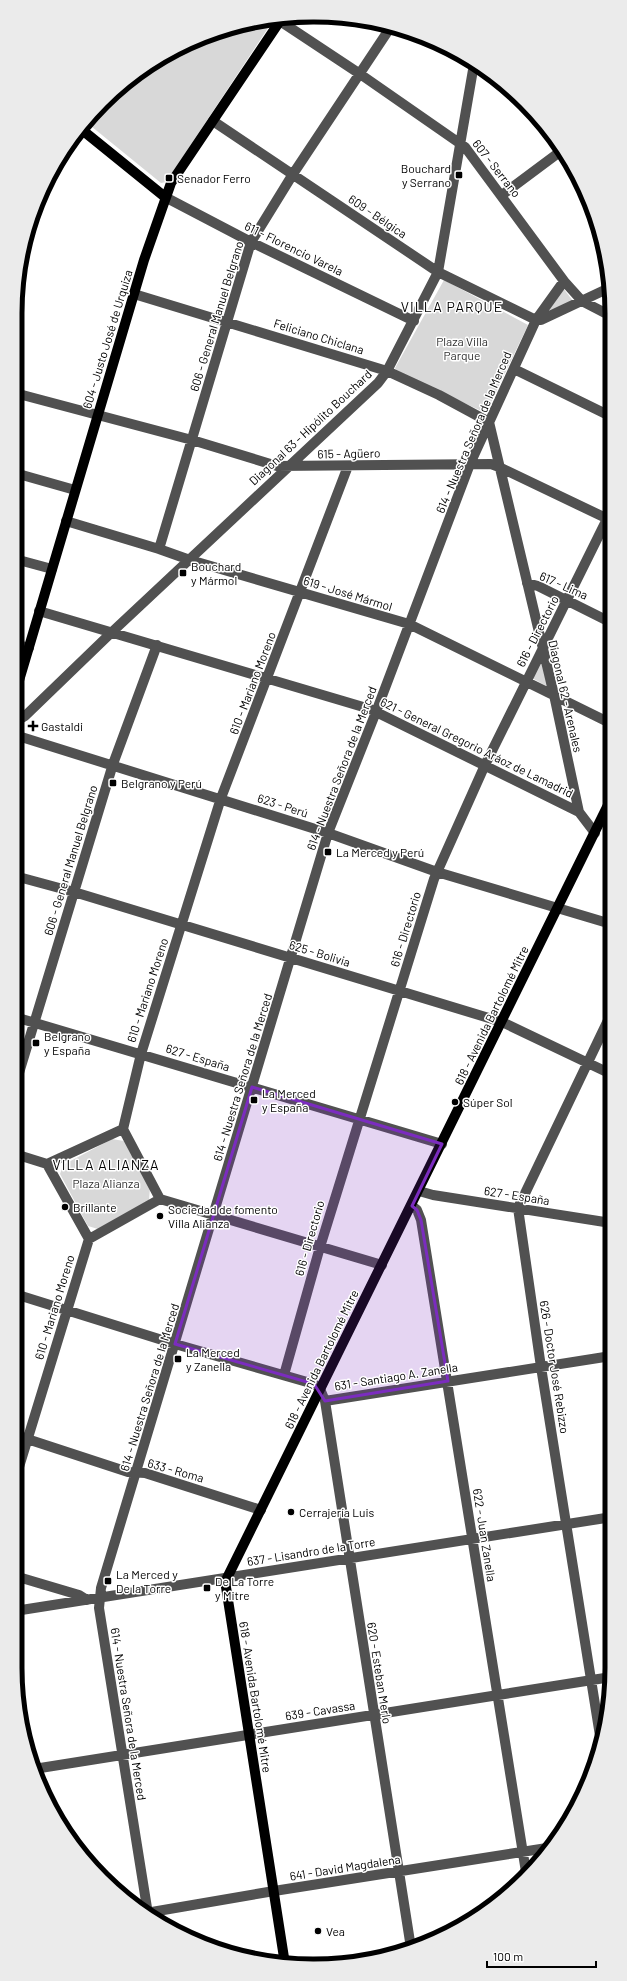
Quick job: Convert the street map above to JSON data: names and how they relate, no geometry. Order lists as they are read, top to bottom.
{
  "streets": {
    "main road": ["604 - Justo José de Urquiza", "618 - Avenida Bartolomé Mitre"],
    "street": [
      "607 - Serrano",
      "609 - Bélgica",
      "611 - Florencio Varela",
      "606 - General Manuel Belgrano",
      "Feliciano Chiclana",
      "Diagonal 63 - Hipólito Bouchard",
      "614 - Nuestra Señora de la Merced",
      "615 - Agüero",
      "617 - Lima",
      "619 - José Mármol",
      "616 - Directorio",
      "610 - Mariano Moreno",
      "Diagonal 62 - Arenales",
      "621 - General Gregorio Aráoz de Lamadrid",
      "623 - Perú",
      "625 - Bolivia",
      "627 - España",
      "626 - Doctor José Rebizzo",
      "631 - Santiago A. Zanella",
      "633 - Roma",
      "622 - Juan Zanella",
      "637 - Lisandro de la Torre",
      "620 - Esteban Merlo",
      "639 - Cavassa",
      "641 - David Magdalena"
    ]
  },
  "crossings": [
    ["607 - Serrano", "606 - General Manuel Belgrano"],
    ["607 - Serrano", "Diagonal 63 - Hipólito Bouchard"],
    ["607 - Serrano", "614 - Nuestra Señora de la Merced"],
    ["609 - Bélgica", "606 - General Manuel Belgrano"],
    ["609 - Bélgica", "604 - Justo José de Urquiza"],
    ["609 - Bélgica", "Diagonal 63 - Hipólito Bouchard"],
    ["609 - Bélgica", "614 - Nuestra Señora de la Merced"],
    ["611 - Florencio Varela", "606 - General Manuel Belgrano"],
    ["611 - Florencio Varela", "604 - Justo José de Urquiza"],
    ["611 - Florencio Varela", "Diagonal 63 - Hipólito Bouchard"],
    ["606 - General Manuel Belgrano", "Feliciano Chiclana"],
    ["606 - General Manuel Belgrano", "615 - Agüero"],
    ["606 - General Manuel Belgrano", "619 - José Mármol"],
    ["606 - General Manuel Belgrano", "621 - General Gregorio Aráoz de Lamadrid"],
    ["606 - General Manuel Belgrano", "623 - Perú"],
    ["606 - General Manuel Belgrano", "625 - Bolivia"],
    ["606 - General Manuel Belgrano", "627 - España"],
    ["Feliciano Chiclana", "604 - Justo José de Urquiza"],
    ["Feliciano Chiclana", "Diagonal 63 - Hipólito Bouchard"],
    ["Feliciano Chiclana", "614 - Nuestra Señora de la Merced"],
    ["Feliciano Chiclana", "Diagonal 62 - Arenales"],
    ["604 - Justo José de Urquiza", "615 - Agüero"],
    ["604 - Justo José de Urquiza", "619 - José Mármol"],
    ["604 - Justo José de Urquiza", "621 - General Gregorio Aráoz de Lamadrid"],
    ["Diagonal 63 - Hipólito Bouchard", "615 - Agüero"],
    ["Diagonal 63 - Hipólito Bouchard", "619 - José Mármol"],
    ["Diagonal 63 - Hipólito Bouchard", "621 - General Gregorio Aráoz de Lamadrid"],
    ["614 - Nuestra Señora de la Merced", "615 - Agüero"],
    ["614 - Nuestra Señora de la Merced", "619 - José Mármol"],
    ["614 - Nuestra Señora de la Merced", "Diagonal 62 - Arenales"],
    ["614 - Nuestra Señora de la Merced", "621 - General Gregorio Aráoz de Lamadrid"],
    ["614 - Nuestra Señora de la Merced", "623 - Perú"],
    ["614 - Nuestra Señora de la Merced", "625 - Bolivia"],
    ["614 - Nuestra Señora de la Merced", "627 - España"],
    ["614 - Nuestra Señora de la Merced", "631 - Santiago A. Zanella"],
    ["614 - Nuestra Señora de la Merced", "633 - Roma"],
    ["614 - Nuestra Señora de la Merced", "637 - Lisandro de la Torre"],
    ["614 - Nuestra Señora de la Merced", "639 - Cavassa"],
    ["615 - Agüero", "610 - Mariano Moreno"],
    ["615 - Agüero", "Diagonal 62 - Arenales"],
    ["617 - Lima", "616 - Directorio"],
    ["617 - Lima", "Diagonal 62 - Arenales"],
    ["619 - José Mármol", "616 - Directorio"],
    ["619 - José Mármol", "610 - Mariano Moreno"],
    ["619 - José Mármol", "Diagonal 62 - Arenales"],
    ["616 - Directorio", "Diagonal 62 - Arenales"],
    ["616 - Directorio", "621 - General Gregorio Aráoz de Lamadrid"],
    ["616 - Directorio", "623 - Perú"],
    ["616 - Directorio", "625 - Bolivia"],
    ["616 - Directorio", "627 - España"],
    ["616 - Directorio", "631 - Santiago A. Zanella"],
    ["610 - Mariano Moreno", "621 - General Gregorio Aráoz de Lamadrid"],
    ["610 - Mariano Moreno", "623 - Perú"],
    ["610 - Mariano Moreno", "625 - Bolivia"],
    ["610 - Mariano Moreno", "627 - España"],
    ["610 - Mariano Moreno", "631 - Santiago A. Zanella"],
    ["610 - Mariano Moreno", "633 - Roma"],
    ["Diagonal 62 - Arenales", "621 - General Gregorio Aráoz de Lamadrid"],
    ["621 - General Gregorio Aráoz de Lamadrid", "618 - Avenida Bartolomé Mitre"],
    ["623 - Perú", "618 - Avenida Bartolomé Mitre"],
    ["625 - Bolivia", "618 - Avenida Bartolomé Mitre"],
    ["618 - Avenida Bartolomé Mitre", "627 - España"],
    ["618 - Avenida Bartolomé Mitre", "631 - Santiago A. Zanella"],
    ["618 - Avenida Bartolomé Mitre", "633 - Roma"],
    ["618 - Avenida Bartolomé Mitre", "622 - Juan Zanella"],
    ["618 - Avenida Bartolomé Mitre", "637 - Lisandro de la Torre"],
    ["618 - Avenida Bartolomé Mitre", "639 - Cavassa"],
    ["618 - Avenida Bartolomé Mitre", "641 - David Magdalena"],
    ["627 - España", "626 - Doctor José Rebizzo"],
    ["626 - Doctor José Rebizzo", "631 - Santiago A. Zanella"],
    ["626 - Doctor José Rebizzo", "637 - Lisandro de la Torre"],
    ["626 - Doctor José Rebizzo", "639 - Cavassa"],
    ["631 - Santiago A. Zanella", "622 - Juan Zanella"],
    ["631 - Santiago A. Zanella", "620 - Esteban Merlo"],
    ["622 - Juan Zanella", "637 - Lisandro de la Torre"],
    ["622 - Juan Zanella", "639 - Cavassa"],
    ["622 - Juan Zanella", "641 - David Magdalena"],
    ["637 - Lisandro de la Torre", "620 - Esteban Merlo"],
    ["620 - Esteban Merlo", "639 - Cavassa"],
    ["620 - Esteban Merlo", "641 - David Magdalena"]
  ],
  "districts": ["VILLA PARQUE", "VILLA ALIANZA"],
  "parks": ["Plaza Villa Parque", "Plaza Alianza"],
  "places": {
    "transit": [
      "Bouchard y Serrano",
      "Senador Ferro",
      "Bouchard y Mármol",
      "Belgrano y Perú",
      "La Merced y Perú",
      "Belgrano y España",
      "La Merced y España",
      "La Merced y Zanella",
      "La Merced y De la Torre",
      "De La Torre y Mitre"
    ],
    "health": ["Gastaldi"],
    "other": [
      "Súper Sol",
      "Brillante",
      "Sociedad de fomento Villa Alianza",
      "Cerrajería Luis",
      "Vea"
    ]
  },
  "scale_bar": "100 m"
}
